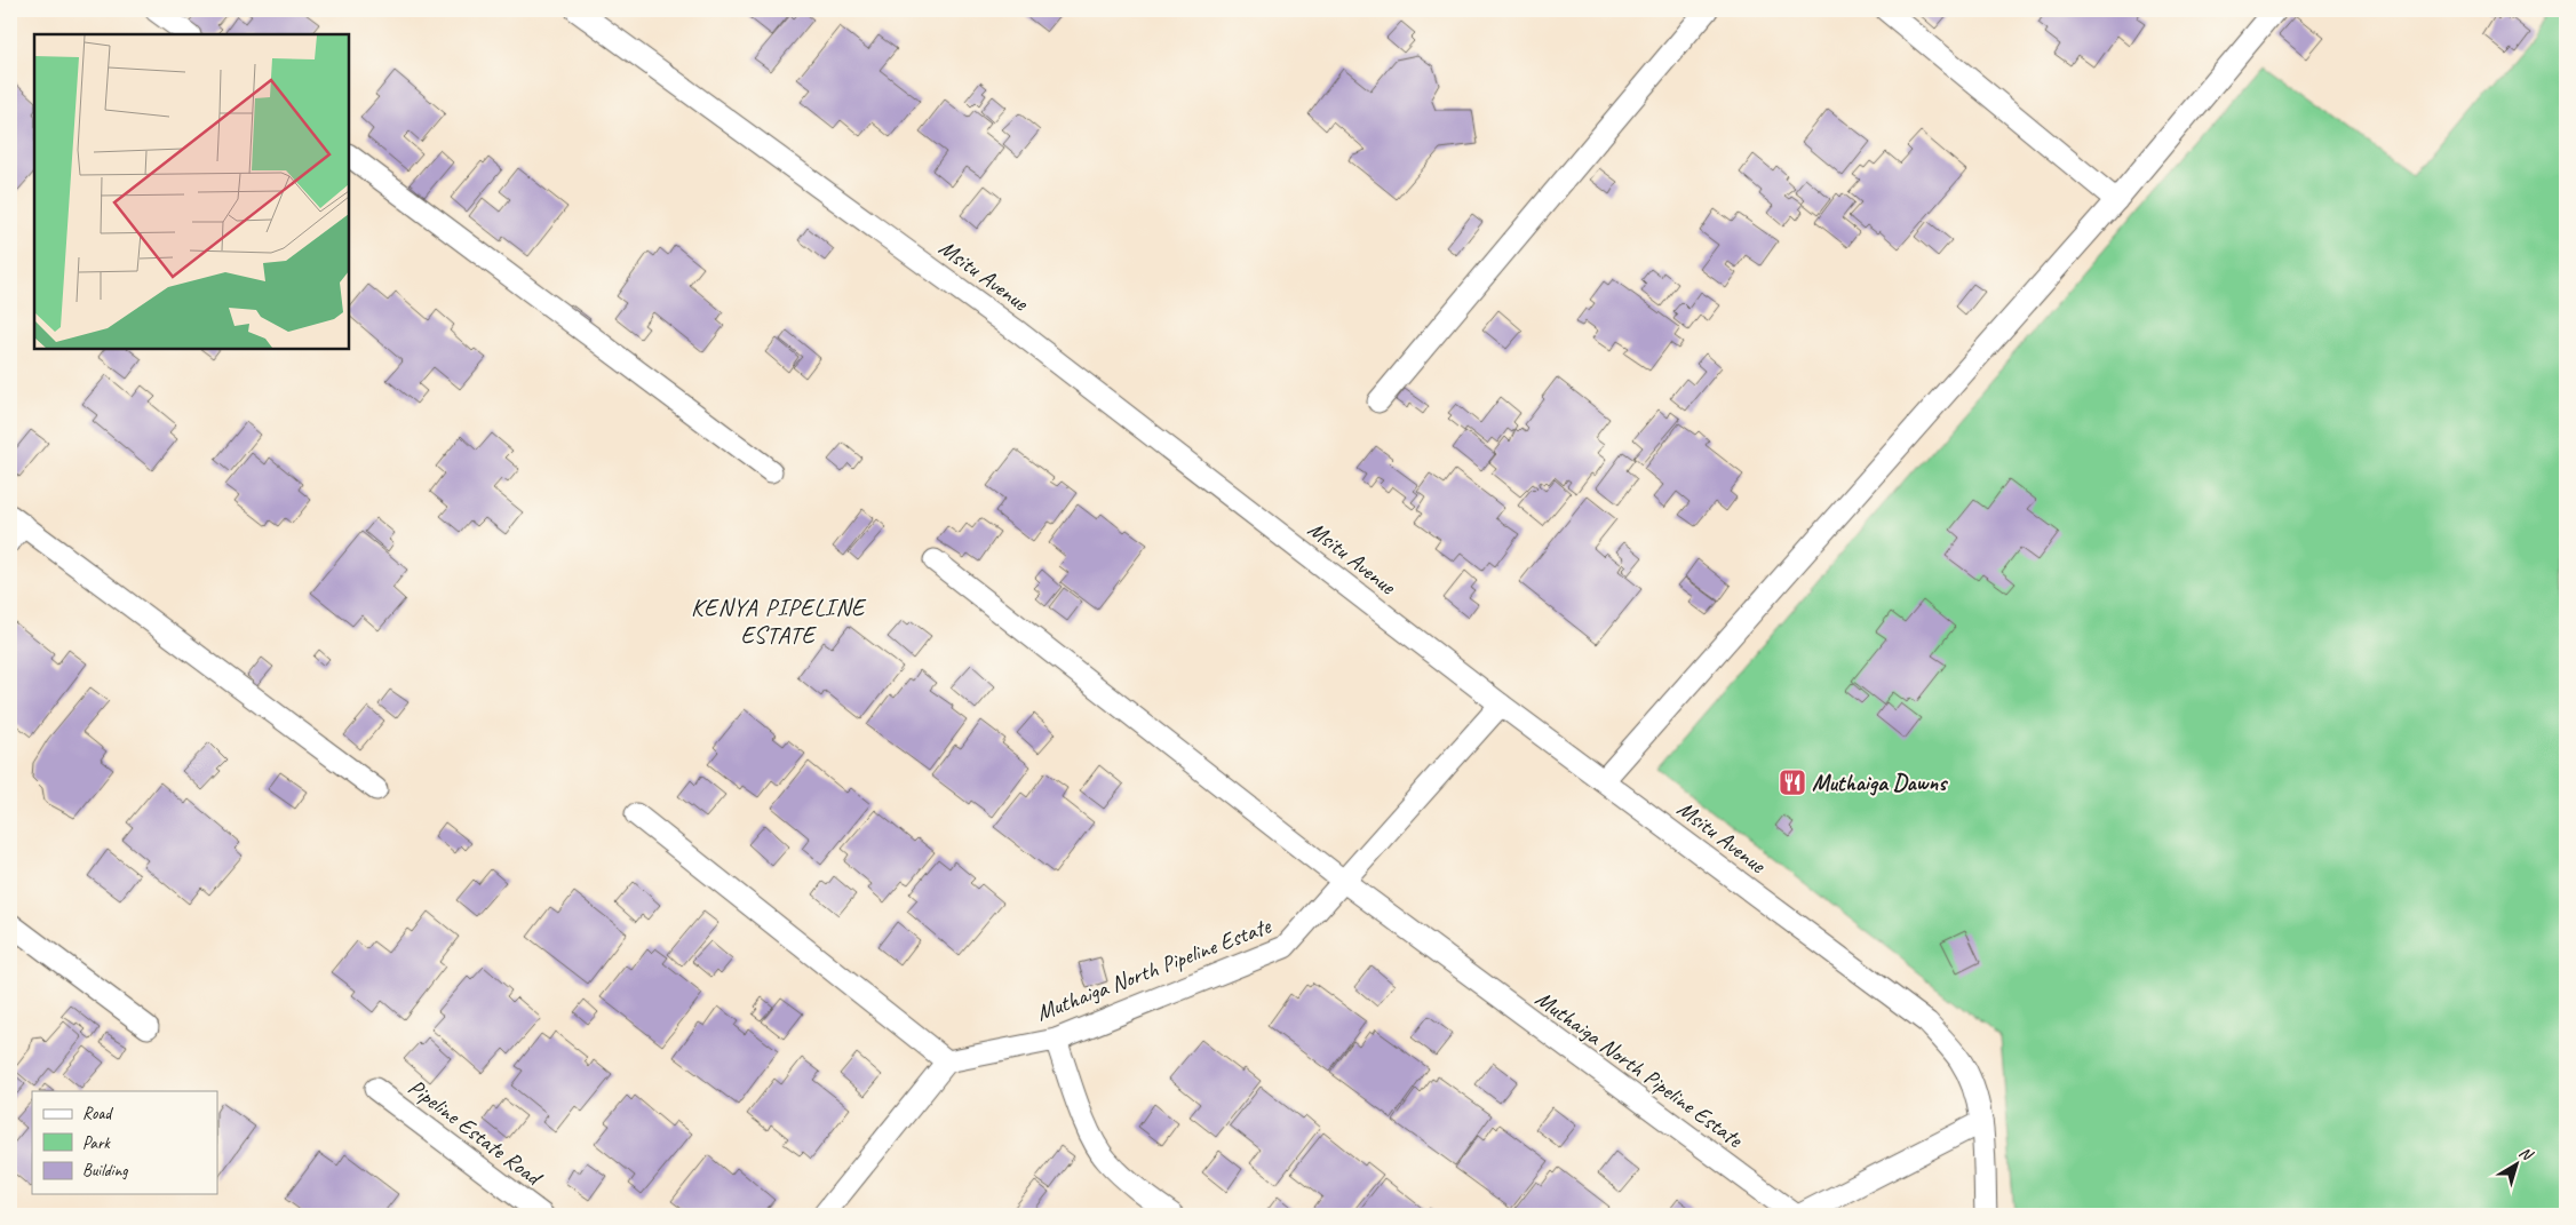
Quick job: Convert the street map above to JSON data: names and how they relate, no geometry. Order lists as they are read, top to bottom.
{
  "streets": {
    "street": ["Msitu Avenue", "Muthaiga North Pipeline Estate", "Pipeline Estate Road"]
  },
  "crossings": [
    ["Msitu Avenue", "Muthaiga North Pipeline Estate"]
  ],
  "districts": ["KENYA PIPELINE ESTATE"],
  "places": {
    "restaurant": ["Muthaiga Dawns"]
  },
  "legend": ["Road", "Park", "Building"],
  "north": "top right"
}
